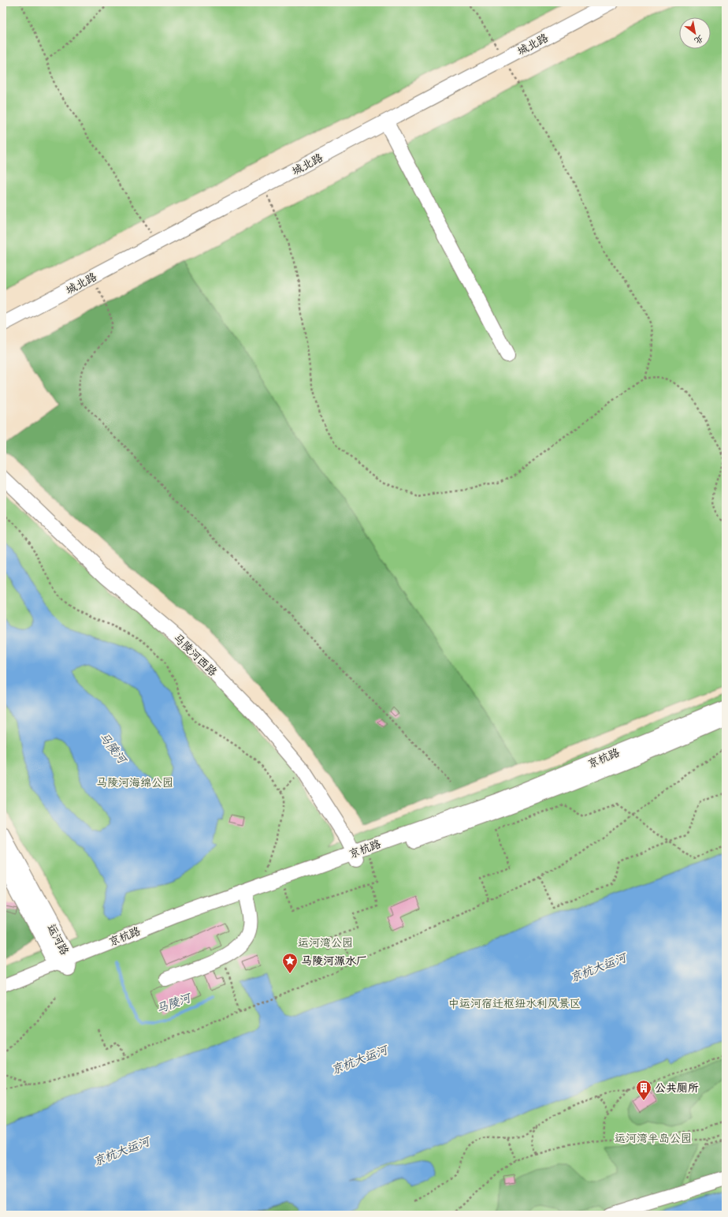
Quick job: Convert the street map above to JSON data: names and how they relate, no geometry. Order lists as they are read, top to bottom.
{
  "streets": {
    "street": [
      "城北路",
      "马陵河西路",
      "京杭路",
      "运河路"
    ]
  },
  "crossings": [
    ["马陵河西路", "京杭路"],
    ["京杭路", "运河路"]
  ],
  "water": ["马陵河", "京杭大运河"],
  "parks": [
    "马陵河海绵公园",
    "运河湾公园",
    "中运河宿迁枢纽水利风景区",
    "运河湾半岛公园"
  ],
  "places": {
    "place": ["马陵河源水厂"],
    "building": ["公共厕所"]
  },
  "north": "bottom right"
}
